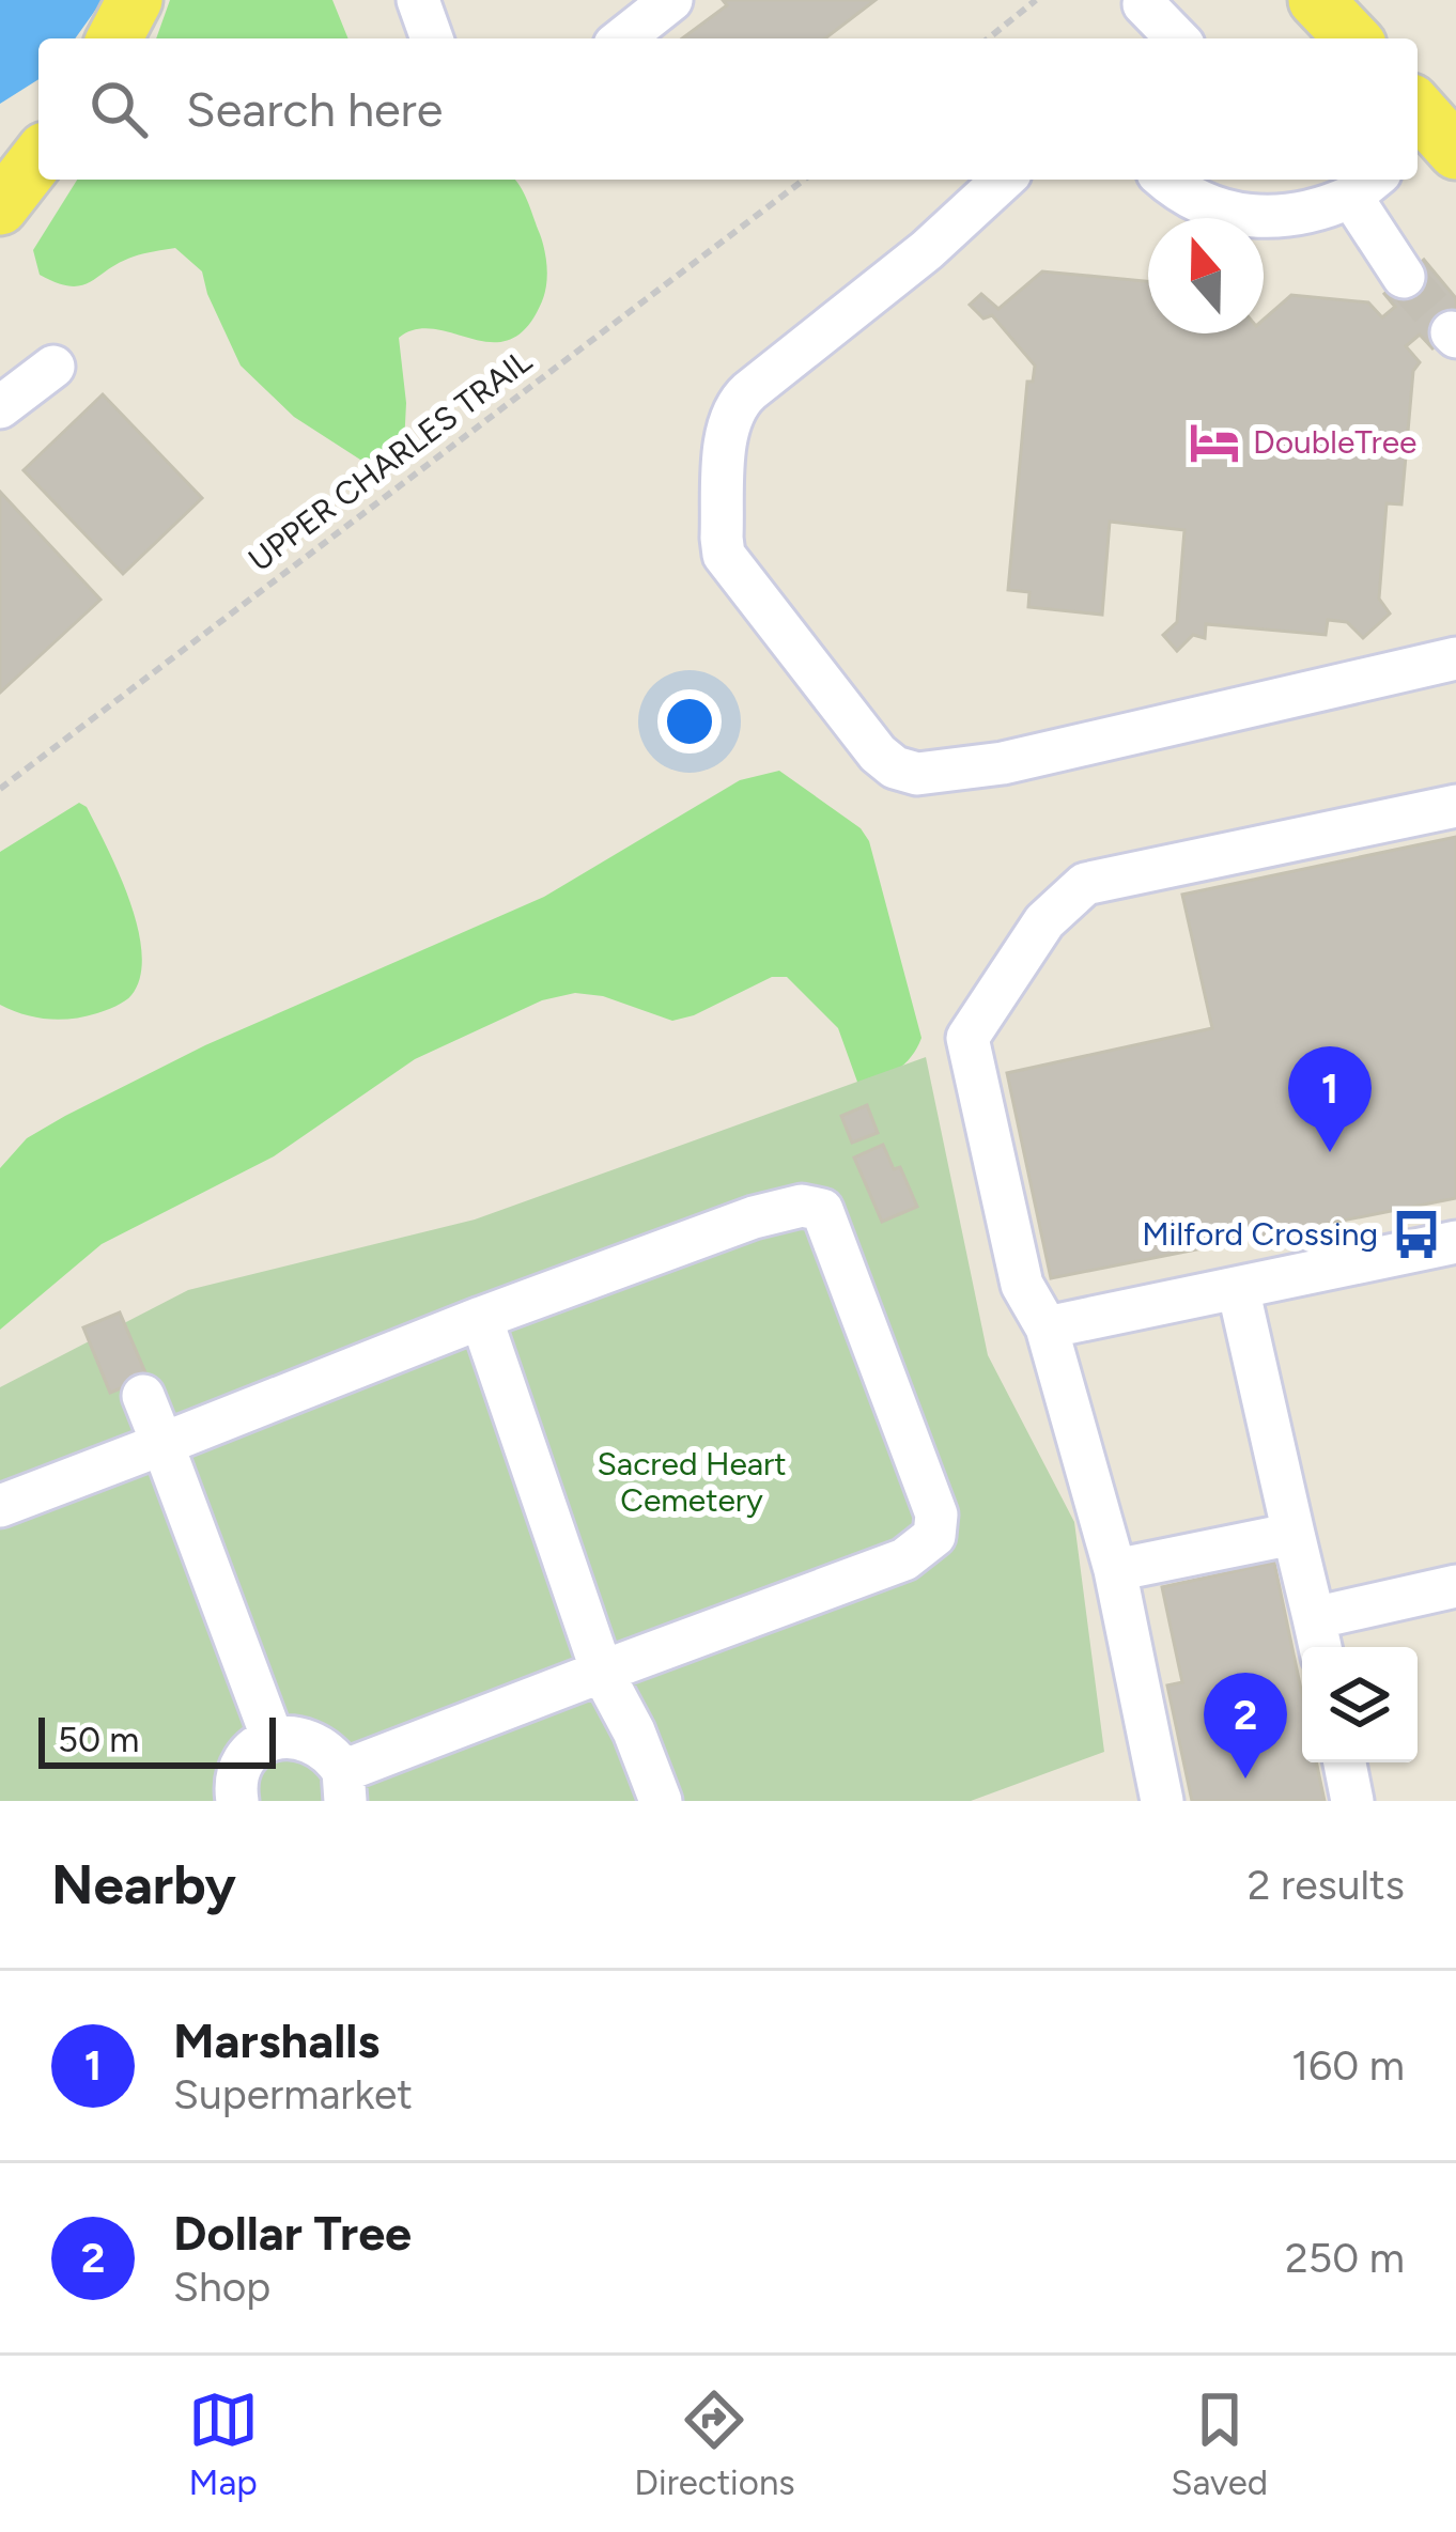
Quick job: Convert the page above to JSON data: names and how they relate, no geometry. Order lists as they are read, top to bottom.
{
  "streets": {
    "path": ["UPPER CHARLES TRAIL"]
  },
  "parks": ["Sacred Heart Cemetery"],
  "places": {
    "hotel": ["DoubleTree"],
    "bus stop": ["Milford Crossing"]
  },
  "scale_bar": "50 m",
  "north": "top",
  "page": {
    "search": "Search here",
    "pins": ["1", "2"],
    "scale": "50 m",
    "heading": ["Nearby", "2 results"],
    "list": [
      {
        "mark": "1",
        "name": "Marshalls",
        "note": "Supermarket",
        "value": "160 m"
      },
      {
        "mark": "2",
        "name": "Dollar Tree",
        "note": "Shop",
        "value": "250 m"
      }
    ],
    "nav": ["Map", "Directions", "Saved"]
  }
}
